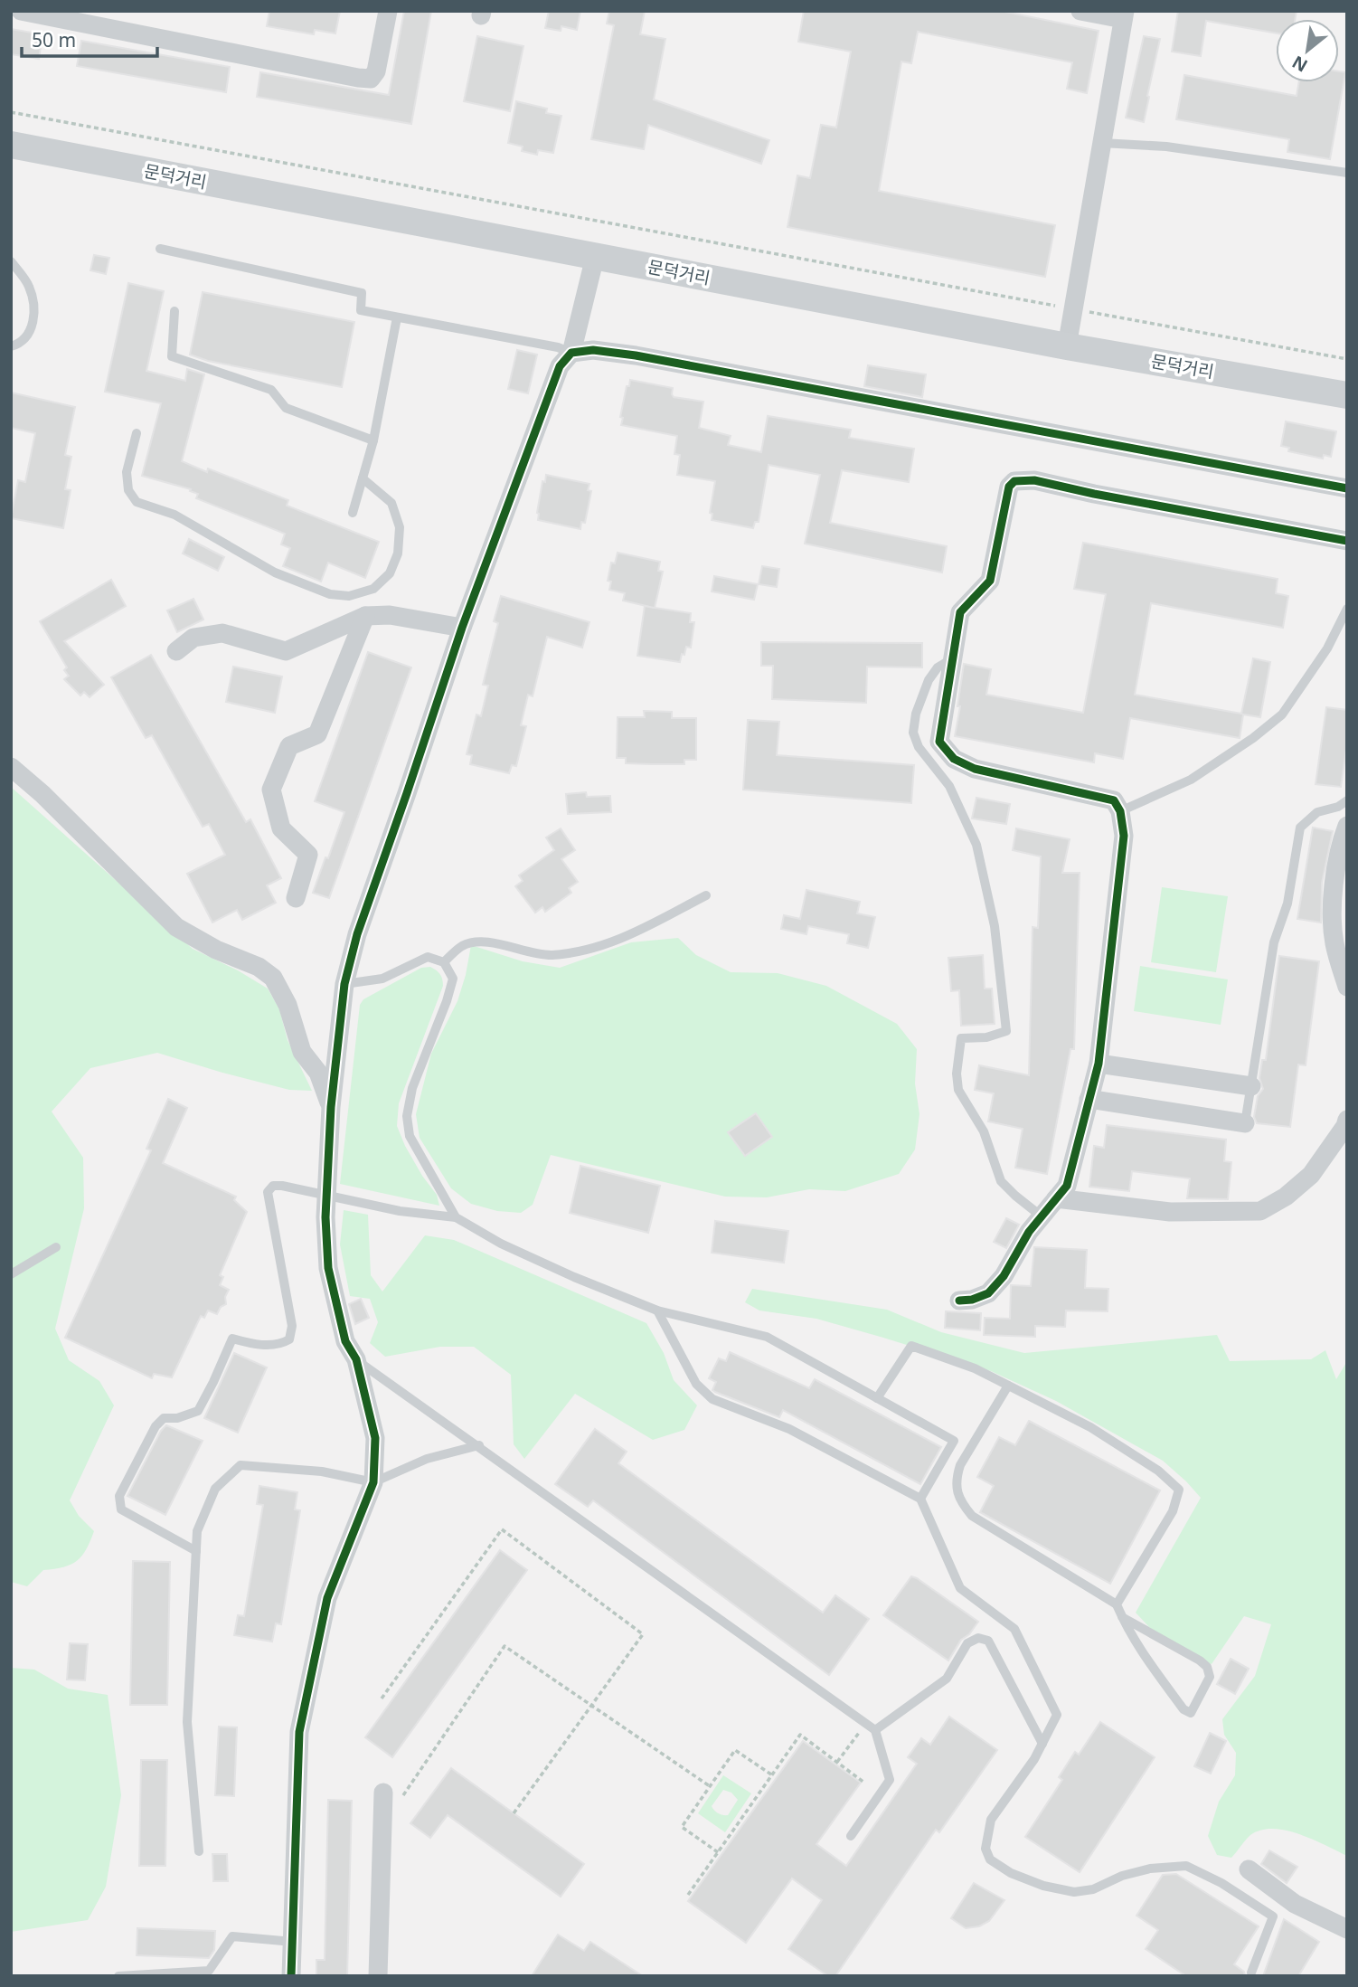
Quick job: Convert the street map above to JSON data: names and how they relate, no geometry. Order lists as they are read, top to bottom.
{
  "streets": {
    "main road": ["문덕거리"]
  },
  "scale_bar": "50 m",
  "north": "bottom left"
}
